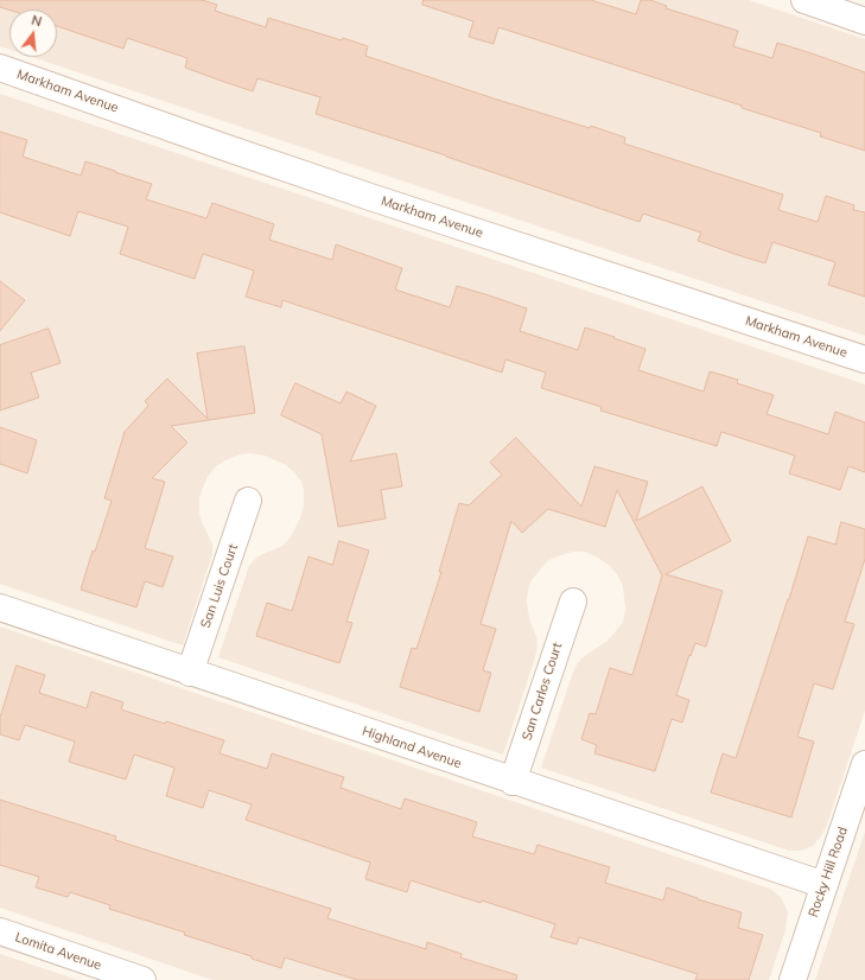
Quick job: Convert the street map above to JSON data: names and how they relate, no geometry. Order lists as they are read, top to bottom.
{
  "streets": {
    "street": [
      "Markham Avenue",
      "San Luis Court",
      "San Carlos Court",
      "Highland Avenue",
      "Rocky Hill Road",
      "Lomita Avenue"
    ]
  },
  "crossings": [
    ["San Luis Court", "Highland Avenue"],
    ["San Carlos Court", "Highland Avenue"],
    ["Highland Avenue", "Rocky Hill Road"]
  ],
  "north": "top"
}
